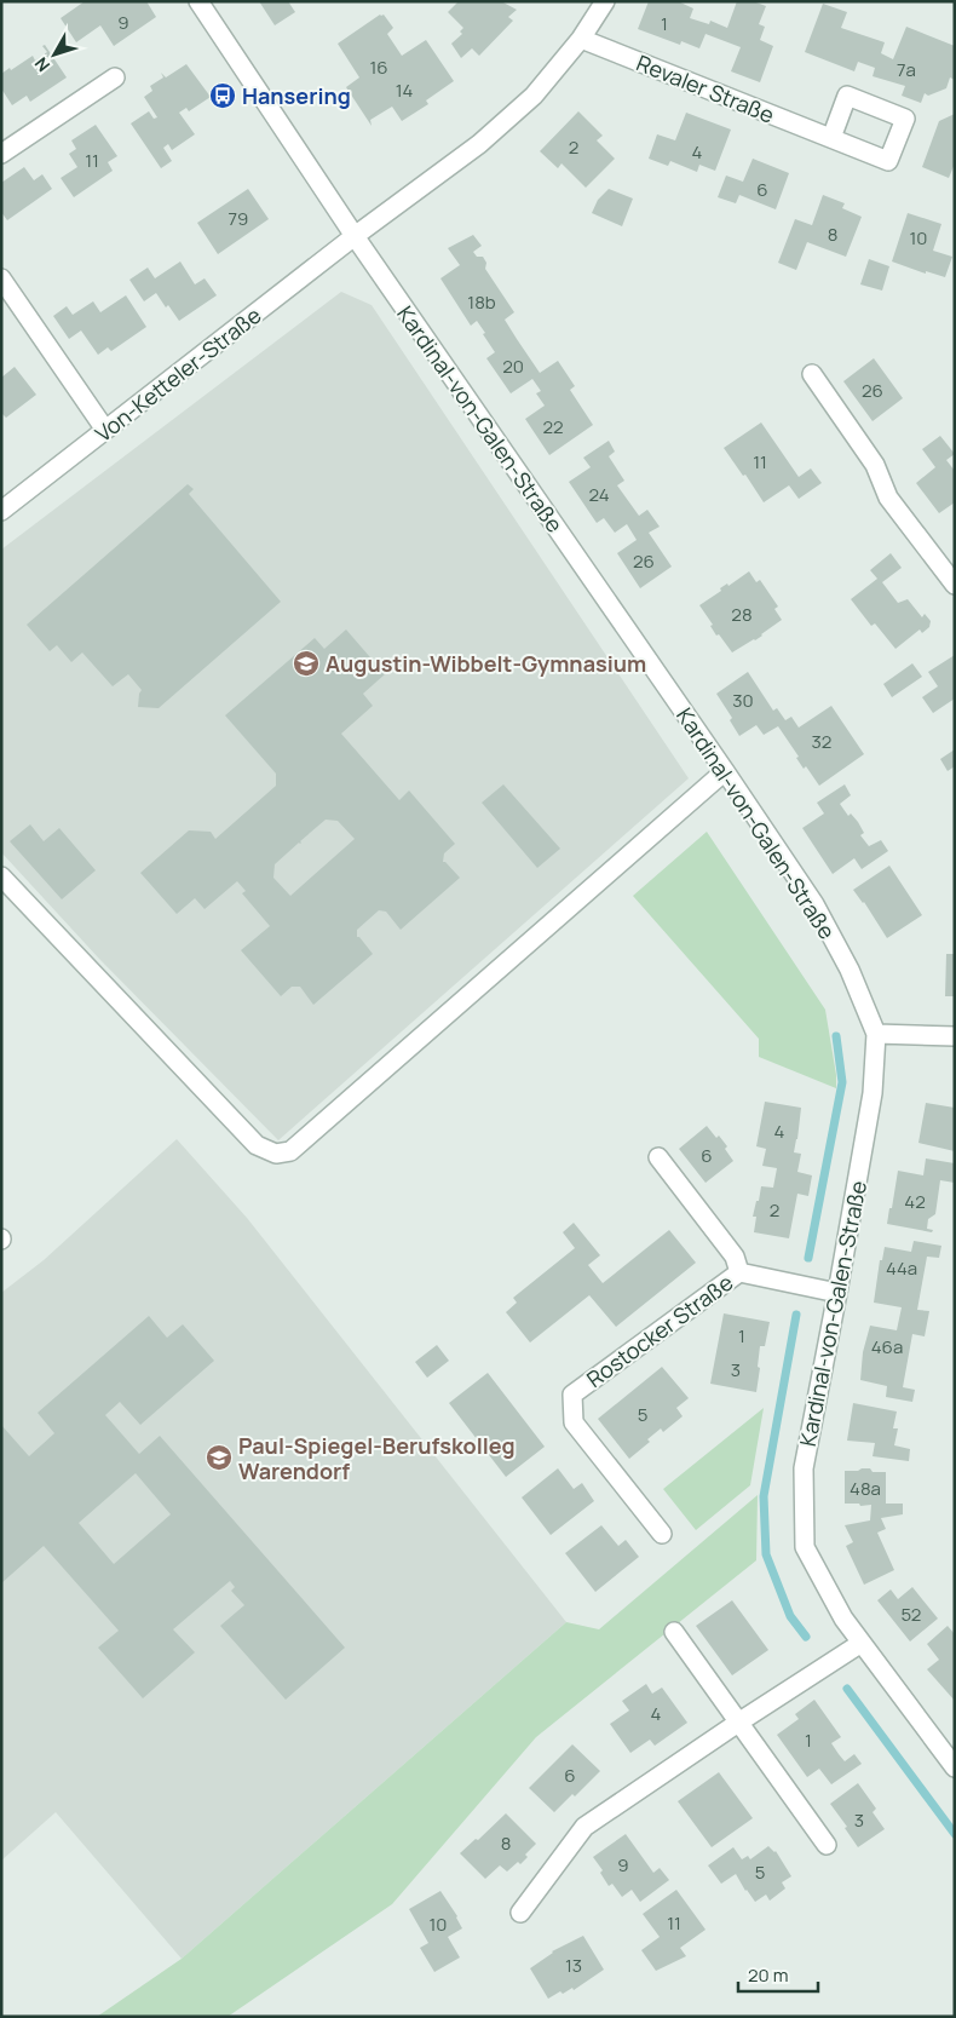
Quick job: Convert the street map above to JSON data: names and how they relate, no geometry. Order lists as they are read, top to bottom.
{
  "streets": {
    "street": [
      "Revaler Straße",
      "Von-Ketteler-Straße",
      "Kardinal-von-Galen-Straße",
      "Rostocker Straße"
    ]
  },
  "crossings": [
    ["Von-Ketteler-Straße", "Kardinal-von-Galen-Straße"],
    ["Kardinal-von-Galen-Straße", "Rostocker Straße"]
  ],
  "places": {
    "bus stop": ["Hansering"],
    "school or university": ["Augustin-Wibbelt-Gymnasium", "Paul-Spiegel-Berufskolleg Warendorf"]
  },
  "house_numbers": [
    "9",
    "1",
    "16",
    "7a",
    "14",
    "2",
    "4",
    "11",
    "6",
    "79",
    "8",
    "10",
    "18b",
    "20",
    "26",
    "22",
    "11",
    "24",
    "26",
    "28",
    "30",
    "32",
    "4",
    "6",
    "42",
    "2",
    "44a",
    "1",
    "46a",
    "3",
    "5",
    "48a",
    "52",
    "4",
    "1",
    "6",
    "3",
    "8",
    "9",
    "5",
    "11",
    "10",
    "13"
  ],
  "scale_bar": "20 m",
  "north": "bottom left"
}
